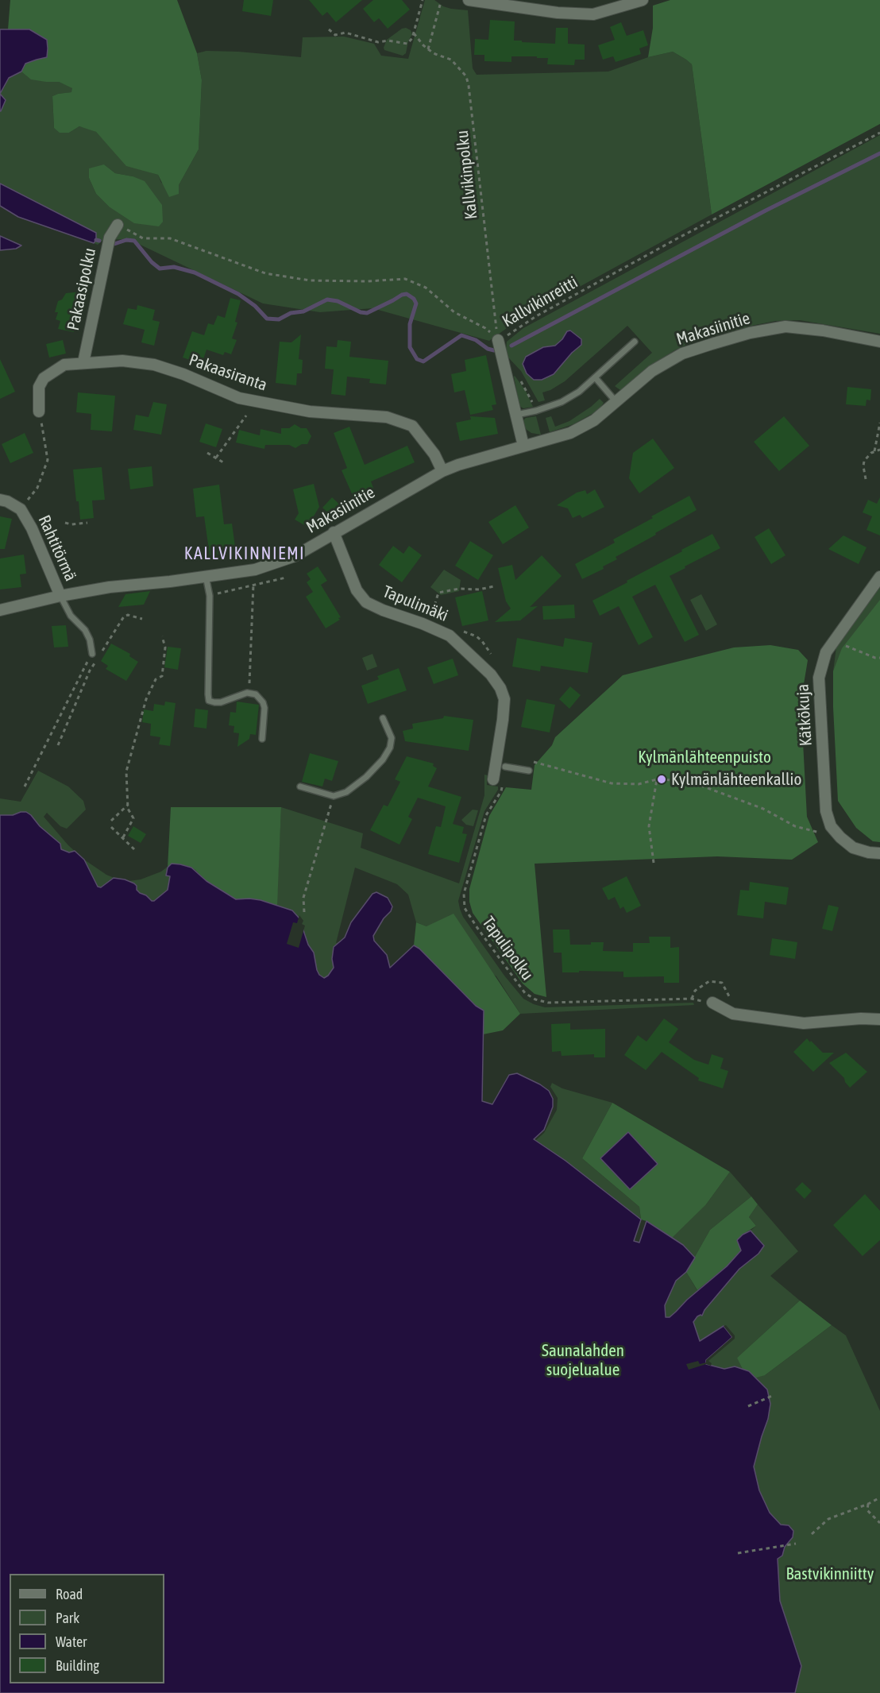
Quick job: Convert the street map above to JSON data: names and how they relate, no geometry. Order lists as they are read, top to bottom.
{
  "streets": {
    "street": [
      "Pakaasipolku",
      "Makasiinitie",
      "Pakaasiranta",
      "Rahtitörmä",
      "Tapulimäki",
      "Kätkökuja"
    ],
    "path": ["Kallvikinpolku", "Kallvikinreitti", "Tapulipolku"]
  },
  "crossings": [
    ["Kallvikinpolku", "Kallvikinreitti"],
    ["Pakaasipolku", "Kallvikinreitti"],
    ["Pakaasipolku", "Pakaasiranta"],
    ["Makasiinitie", "Pakaasiranta"],
    ["Makasiinitie", "Rahtitörmä"],
    ["Makasiinitie", "Tapulimäki"]
  ],
  "districts": ["KALLVIKINNIEMI"],
  "parks": ["Kylmänlähteenpuisto", "Saunalahden suojelualue", "Bastvikinniitty"],
  "places": ["Kylmänlähteenkallio"],
  "legend": [
    "Road",
    "Park",
    "Water",
    "Building"
  ]
}
